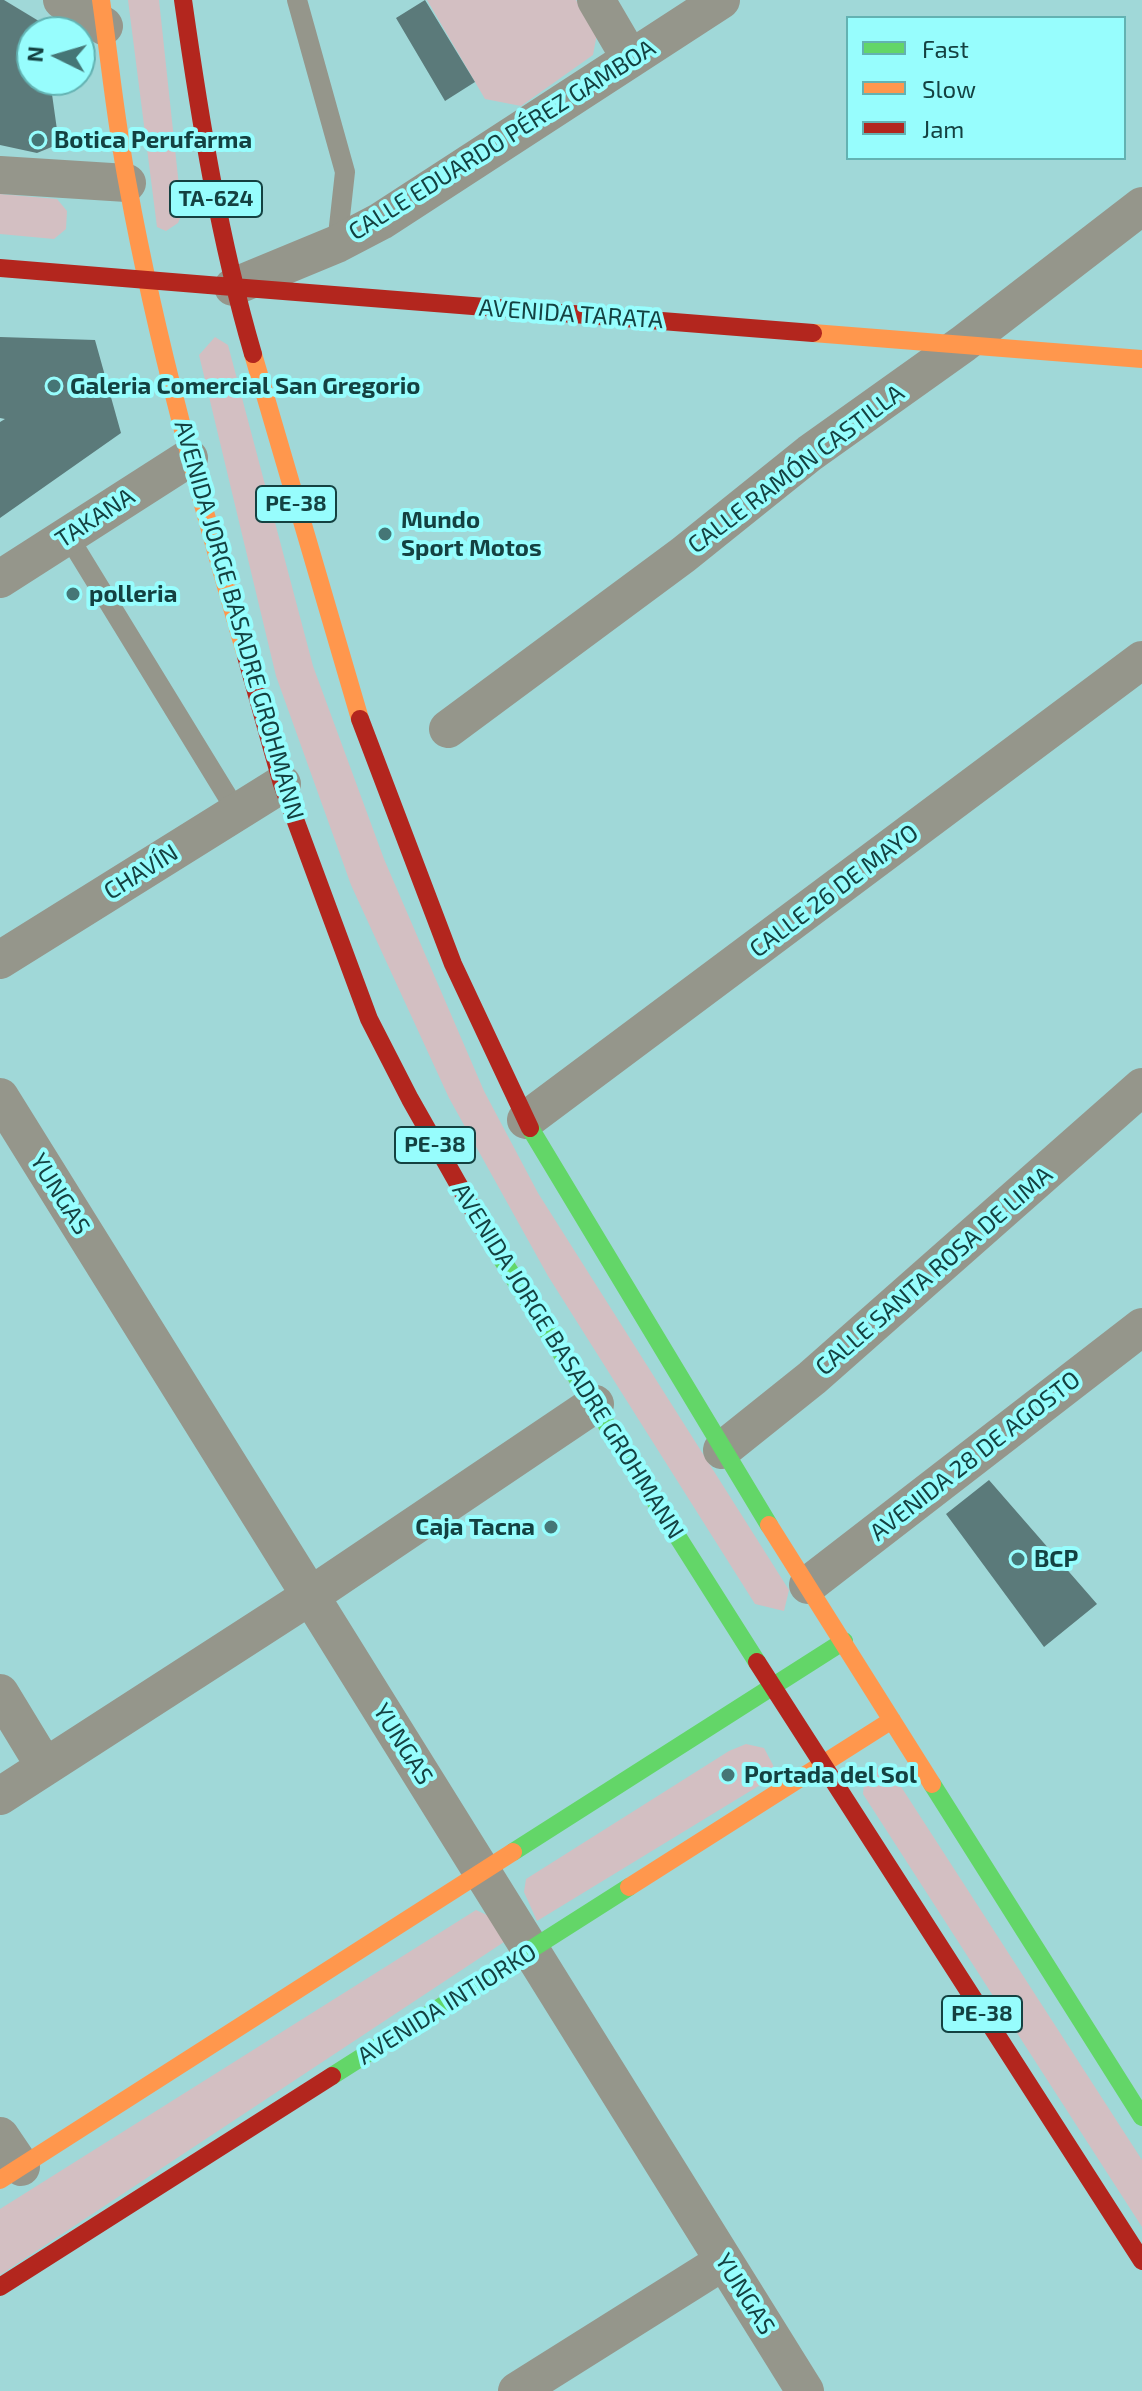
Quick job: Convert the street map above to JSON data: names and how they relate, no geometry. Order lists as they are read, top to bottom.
{
  "streets": {
    "main road": [
      "TA-624",
      "AVENIDA TARATA",
      "PE-38",
      "AVENIDA JORGE BASADRE GROHMANN",
      "AVENIDA INTIORKO"
    ],
    "street": [
      "CALLE EDUARDO PÉREZ GAMBOA",
      "CALLE RAMÓN CASTILLA",
      "TAKANA",
      "CHAVÍN",
      "CALLE 26 DE MAYO",
      "YUNGAS",
      "CALLE SANTA ROSA DE LIMA",
      "AVENIDA 28 DE AGOSTO"
    ]
  },
  "crossings": [
    ["CALLE EDUARDO PÉREZ GAMBOA", "TA-624"],
    ["CALLE EDUARDO PÉREZ GAMBOA", "AVENIDA TARATA"],
    ["CALLE EDUARDO PÉREZ GAMBOA", "PE-38"],
    ["TA-624", "AVENIDA TARATA"],
    ["TA-624", "PE-38"],
    ["AVENIDA TARATA", "CALLE RAMÓN CASTILLA"],
    ["AVENIDA TARATA", "PE-38"],
    ["AVENIDA TARATA", "AVENIDA JORGE BASADRE GROHMANN"],
    ["PE-38", "CALLE 26 DE MAYO"],
    ["PE-38", "CALLE SANTA ROSA DE LIMA"],
    ["PE-38", "AVENIDA 28 DE AGOSTO"],
    ["PE-38", "AVENIDA INTIORKO"],
    ["TAKANA", "AVENIDA JORGE BASADRE GROHMANN"],
    ["AVENIDA JORGE BASADRE GROHMANN", "CHAVÍN"],
    ["AVENIDA JORGE BASADRE GROHMANN", "AVENIDA INTIORKO"],
    ["YUNGAS", "AVENIDA INTIORKO"]
  ],
  "places": [
    "Botica Perufarma",
    "Galeria Comercial San Gregorio",
    "Mundo Sport Motos",
    "polleria",
    "Caja Tacna",
    "BCP",
    "Portada del Sol"
  ],
  "legend": ["Fast", "Slow", "Jam"],
  "north": "left"
}
